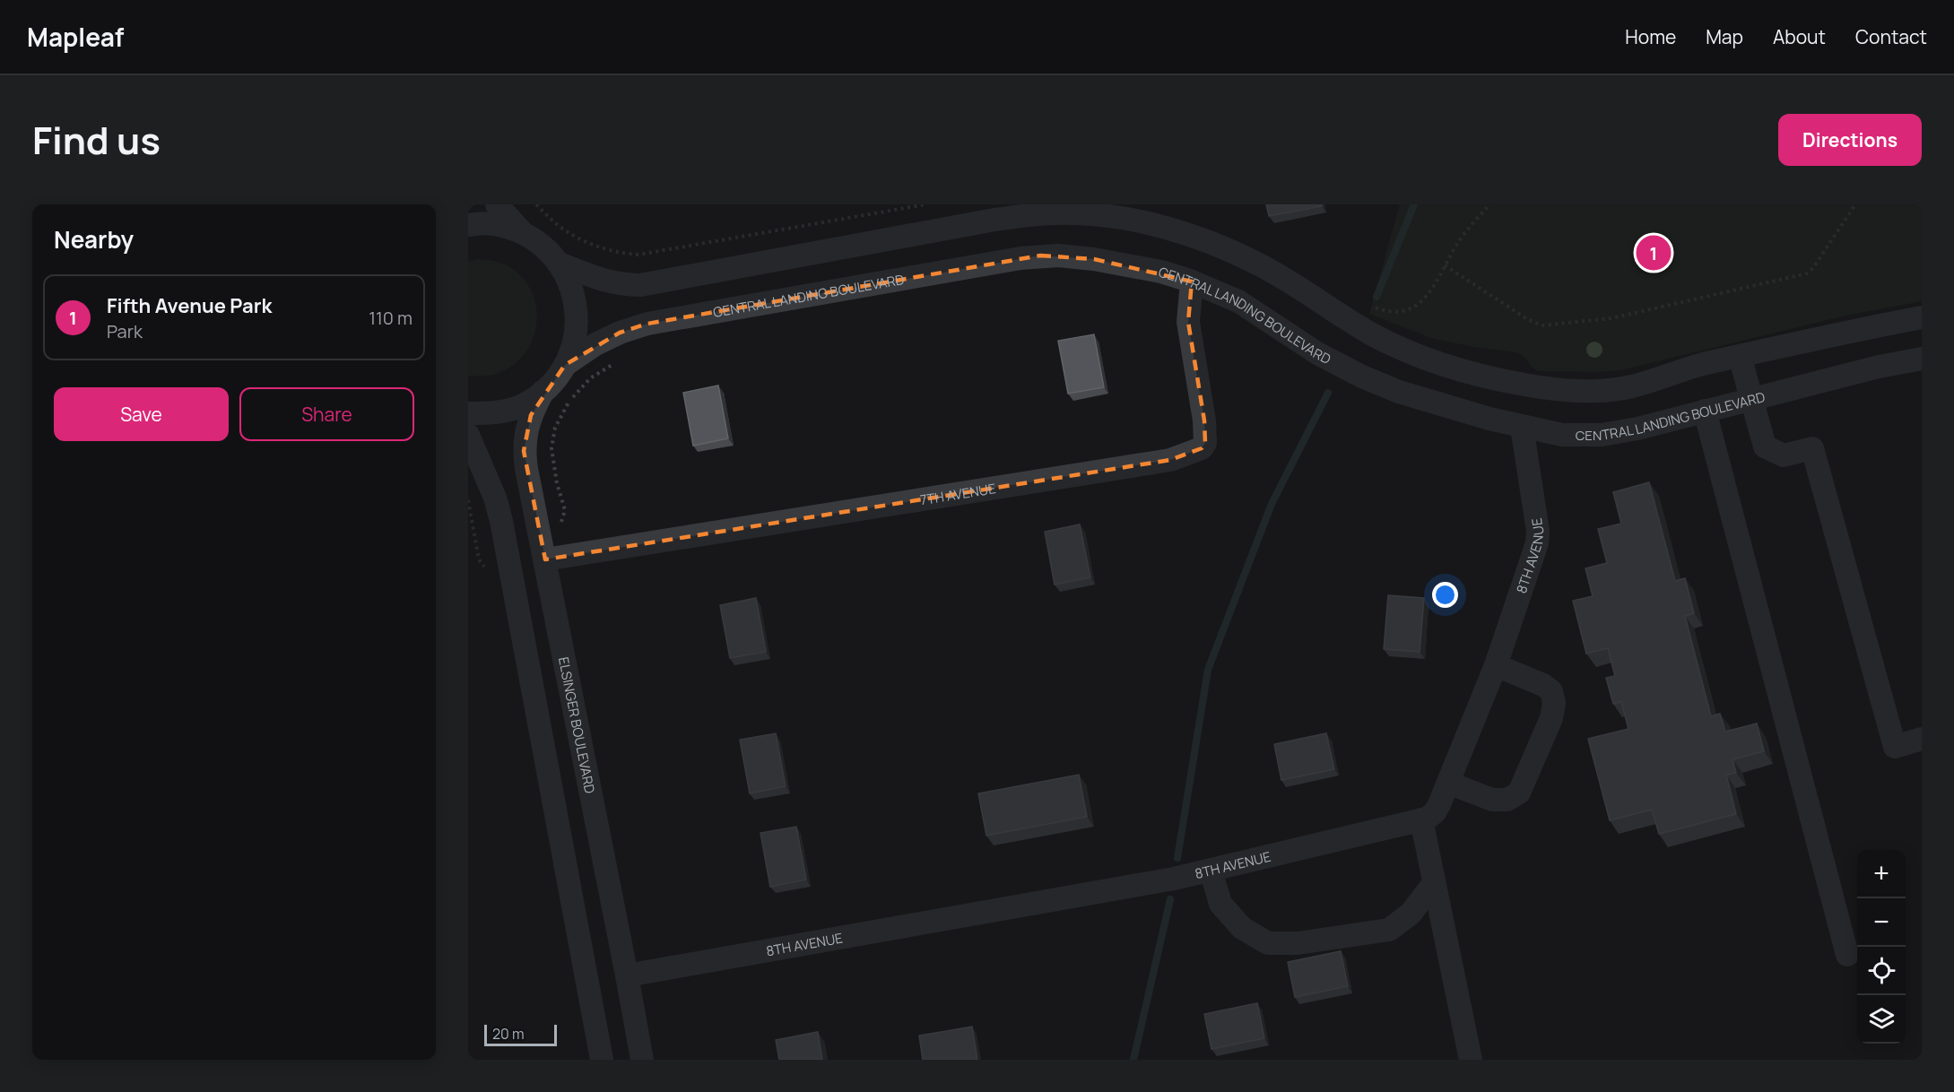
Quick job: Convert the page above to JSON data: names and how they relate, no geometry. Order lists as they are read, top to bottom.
{
  "streets": {
    "street": [
      "CENTRAL LANDING BOULEVARD",
      "7TH AVENUE",
      "8TH AVENUE",
      "ELSINGER BOULEVARD"
    ]
  },
  "crossings": [
    ["CENTRAL LANDING BOULEVARD", "7TH AVENUE"],
    ["CENTRAL LANDING BOULEVARD", "8TH AVENUE"],
    ["7TH AVENUE", "ELSINGER BOULEVARD"],
    ["8TH AVENUE", "ELSINGER BOULEVARD"]
  ],
  "scale_bar": "20 m",
  "page": {
    "header": "Mapleaf",
    "nav": [
      "Home",
      "Map",
      "About",
      "Contact"
    ],
    "title": "Find us",
    "buttons": [
      "Directions",
      ["Save", "Share"]
    ],
    "heading": "Nearby",
    "pins": "1",
    "list": [
      {
        "mark": "1",
        "name": "Fifth Avenue Park",
        "note": "Park",
        "value": "110 m"
      }
    ],
    "map_buttons": ["+", "−"],
    "scale": "20 m"
  }
}
